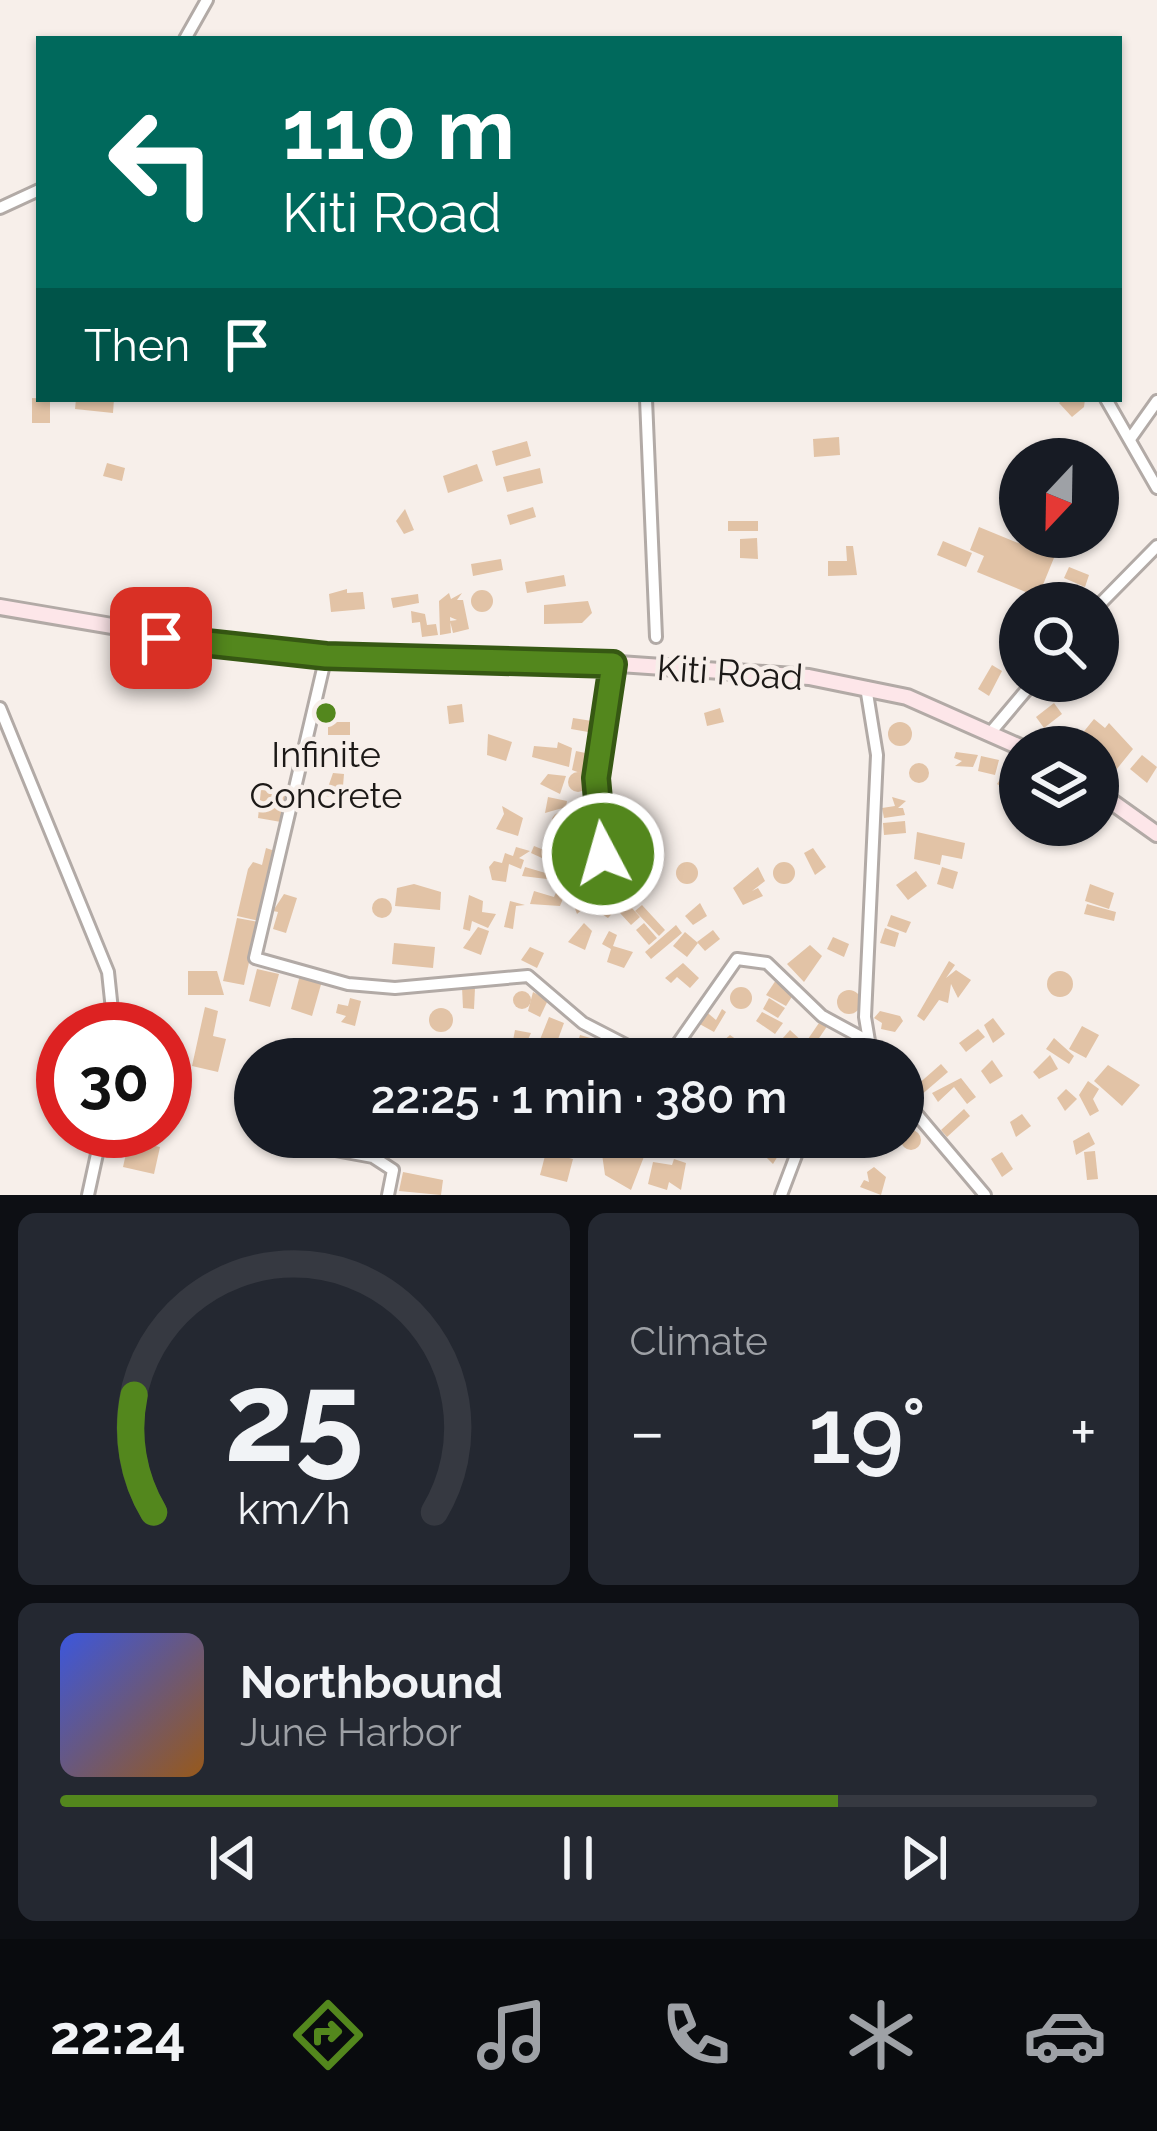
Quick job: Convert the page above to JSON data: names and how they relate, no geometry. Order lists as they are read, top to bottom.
{
  "streets": {
    "street": ["Kiti Road"]
  },
  "places": ["Infinite Concrete"],
  "north": "bottom",
  "page": {
    "turn": ["110 m", "Kiti Road"],
    "then": "Then",
    "limit": "30",
    "trip": "22:25 · 1 min · 380 m",
    "tile": "Climate",
    "heat": ["−", "19°", "+"],
    "song": ["Northbound", "June Harbor"],
    "tabs": "22:24",
    "gauge": ["25", "km/h"]
  }
}
